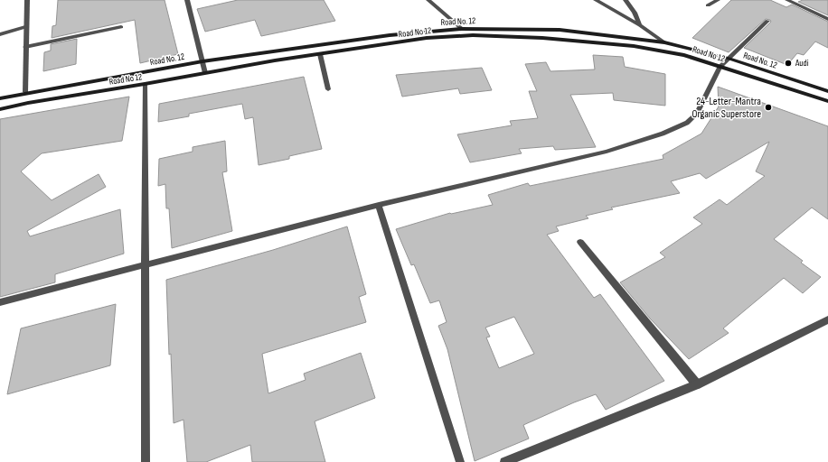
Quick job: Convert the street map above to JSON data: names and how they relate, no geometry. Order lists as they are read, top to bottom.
{
  "streets": {
    "main road": ["Road No. 12", "Road No 12"]
  },
  "places": ["Audi", "24-Letter-Mantra Organic Superstore"]
}
